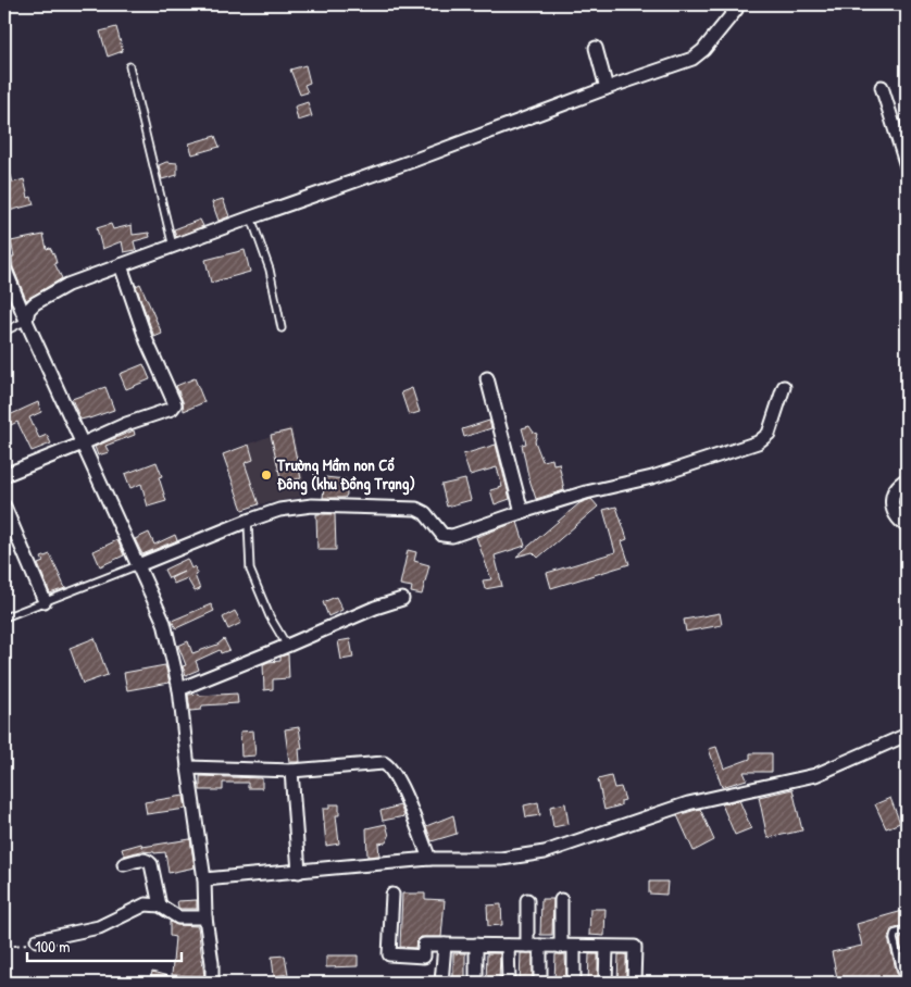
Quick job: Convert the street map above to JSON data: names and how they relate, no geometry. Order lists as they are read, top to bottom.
{
  "places": ["Trường Mầm non Cổ Đông (khu Đồng Trạng)"],
  "scale_bar": "100 m"
}
